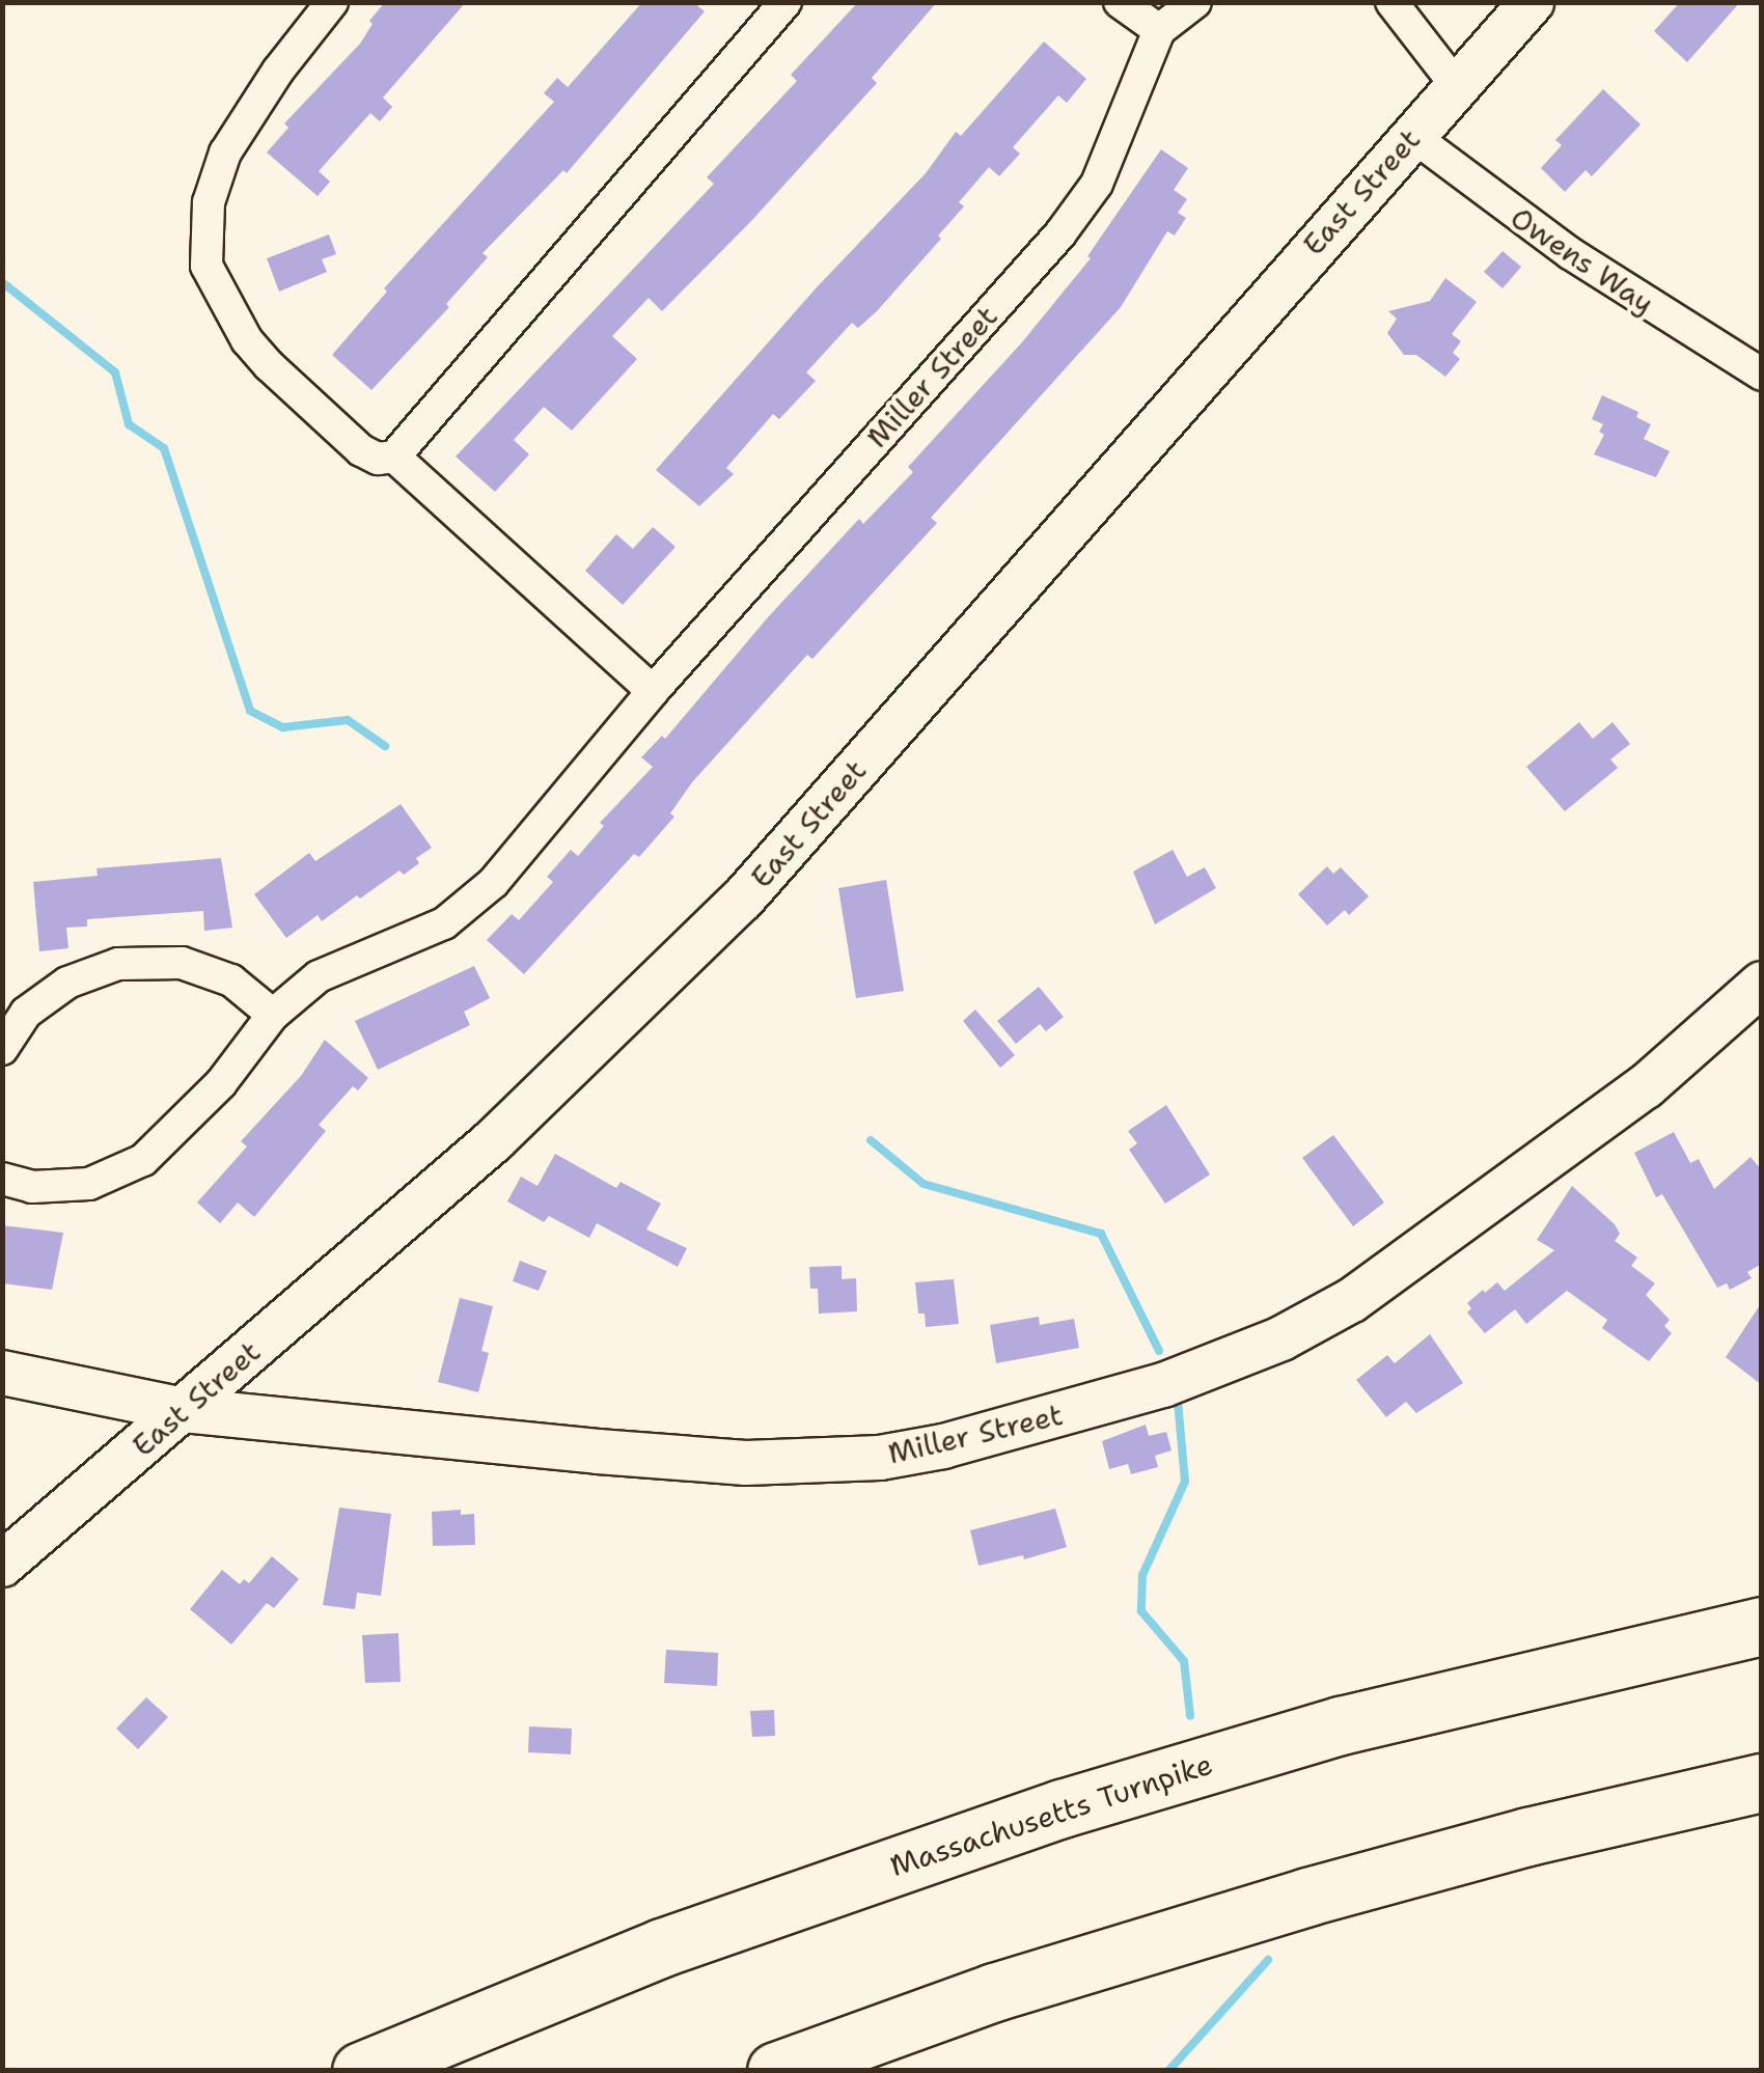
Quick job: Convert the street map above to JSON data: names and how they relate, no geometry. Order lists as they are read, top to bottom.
{
  "streets": {
    "highway": ["Massachusetts Turnpike"],
    "main road": ["East Street", "Miller Street"],
    "street": ["Owens Way"]
  },
  "crossings": [
    ["East Street", "Owens Way"],
    ["East Street", "Miller Street"]
  ]
}
